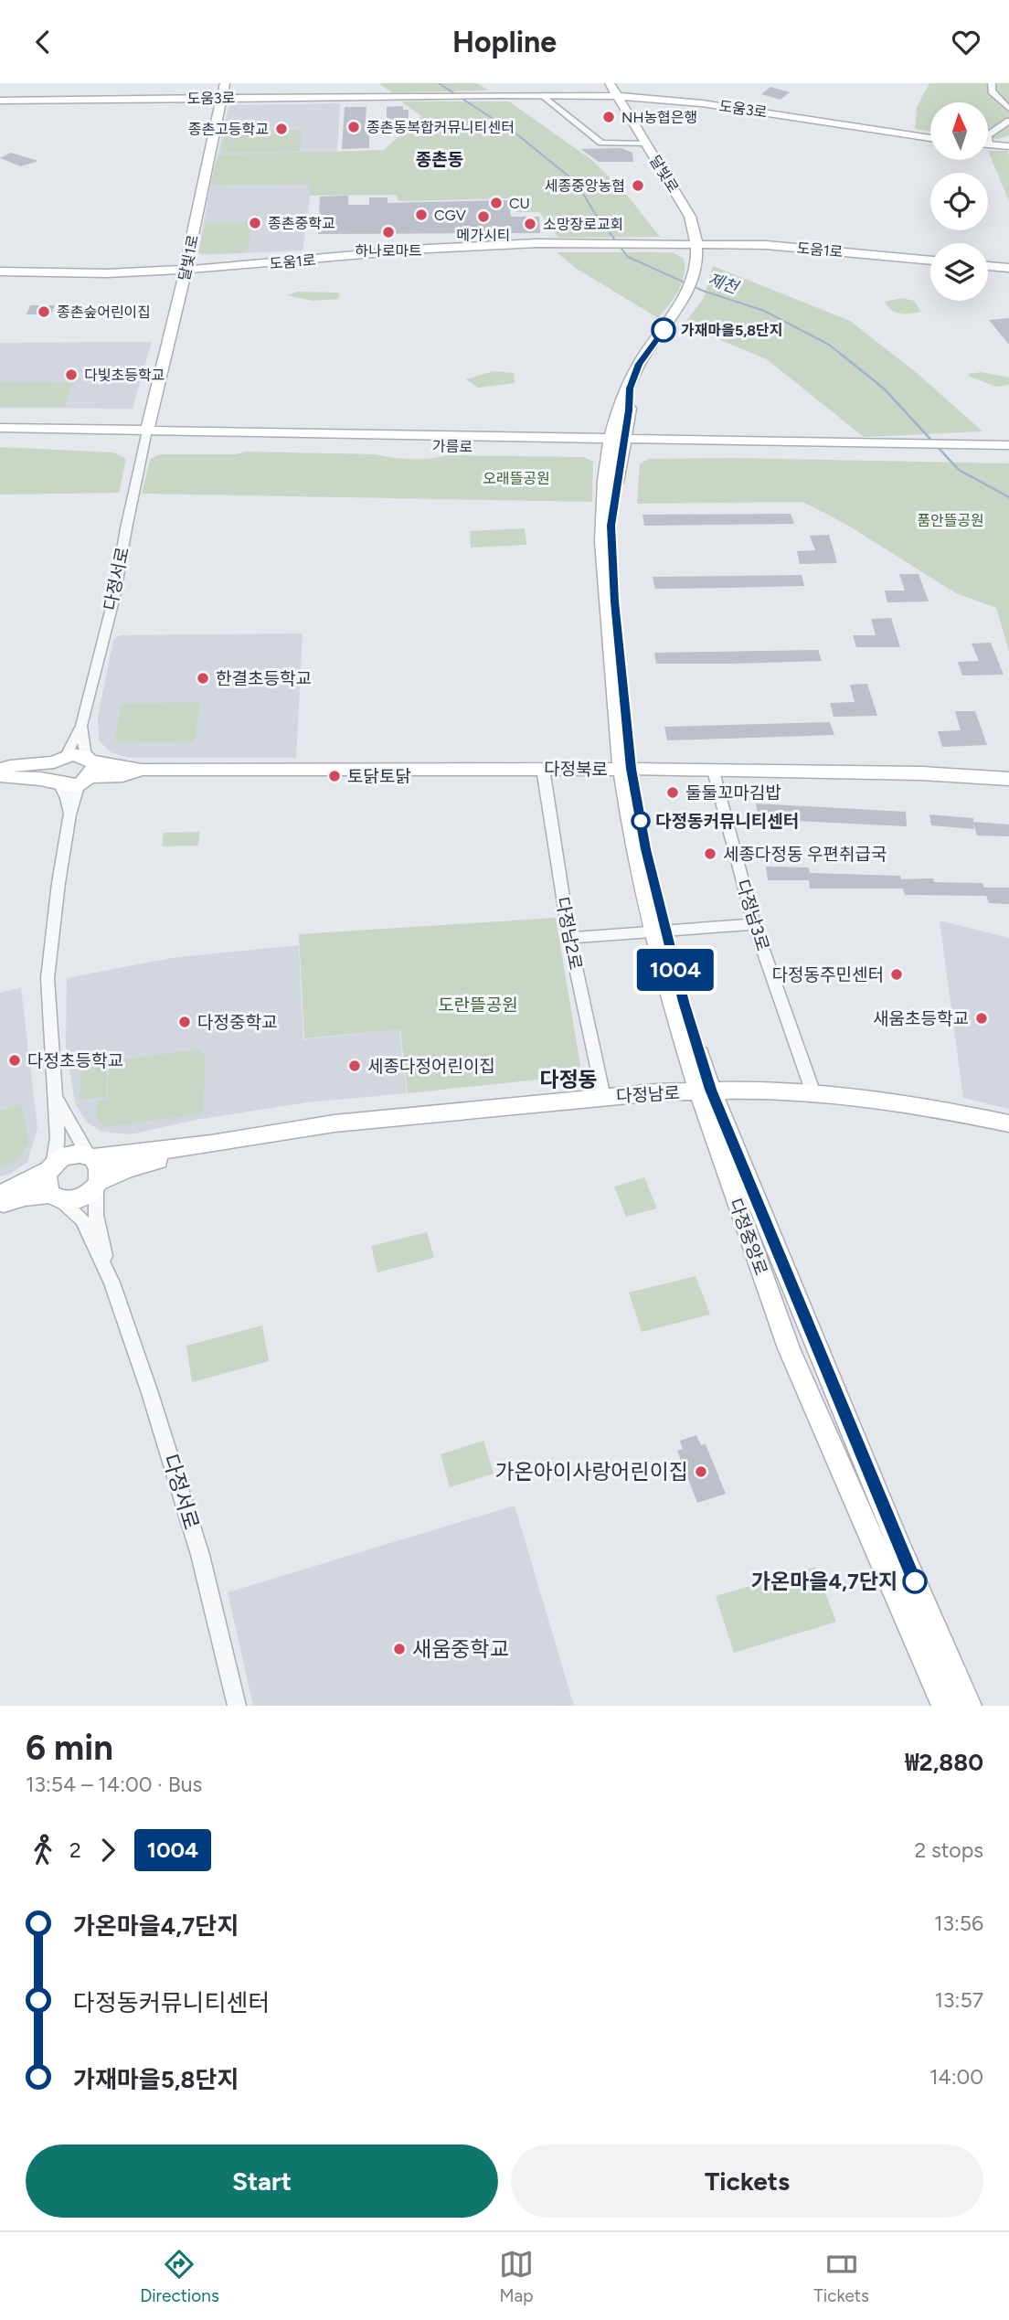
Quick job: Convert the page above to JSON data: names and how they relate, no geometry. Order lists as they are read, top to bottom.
{
  "streets": {
    "street": [
      "도움3로",
      "달빛로",
      "도움1로",
      "달빛1로",
      "가름로",
      "다정서로",
      "다정북로",
      "다정남3로",
      "다정남2로",
      "다정남로",
      "다정중앙로"
    ]
  },
  "crossings": [
    ["도움3로", "달빛로"],
    ["도움3로", "달빛1로"],
    ["달빛로", "도움1로"],
    ["달빛로", "다정중앙로"],
    ["도움1로", "달빛1로"],
    ["달빛1로", "가름로"],
    ["달빛1로", "다정서로"],
    ["가름로", "다정서로"],
    ["가름로", "다정중앙로"],
    ["다정북로", "다정남3로"],
    ["다정북로", "다정남2로"],
    ["다정북로", "다정중앙로"],
    ["다정남3로", "다정남로"],
    ["다정남2로", "다정남로"],
    ["다정남로", "다정중앙로"]
  ],
  "districts": ["종촌동", "다정동"],
  "water": ["제천"],
  "parks": ["오래뜰공원", "품안뜰공원", "도란뜰공원"],
  "places": [
    "NH농협은행",
    "종촌동복합커뮤니티센터",
    "종촌고등학교",
    "세종중앙농협",
    "CU",
    "CGV",
    "메가시티",
    "종촌중학교",
    "소망장로교회",
    "하나로마트",
    "종촌숲어린이집",
    "가재마을5,8단지",
    "다빛초등학교",
    "한결초등학교",
    "토닭토닭",
    "둘둘꼬마김밥",
    "다정동커뮤니티센터",
    "세종다정동 우편취급국",
    "다정동주민센터",
    "새움초등학교",
    "다정중학교",
    "다정초등학교",
    "세종다정어린이집",
    "가온아이사랑어린이집",
    "가온마을4,7단지",
    "새움중학교"
  ],
  "lines": ["bus line 1004"],
  "north": "top",
  "page": {
    "header": "Hopline",
    "on_map": "1004",
    "heading": ["6 min", "13:54 – 14:00 · Bus", "₩2,880"],
    "legs": ["2", "1004", "2 stops"],
    "list": [
      {
        "name": "가온마을4,7단지",
        "value": "13:56"
      },
      {
        "name": "다정동커뮤니티센터",
        "value": "13:57"
      },
      {
        "name": "가재마을5,8단지",
        "value": "14:00"
      }
    ],
    "buttons": ["Start", "Tickets"],
    "tabs": ["Directions", "Map", "Tickets"]
  }
}
